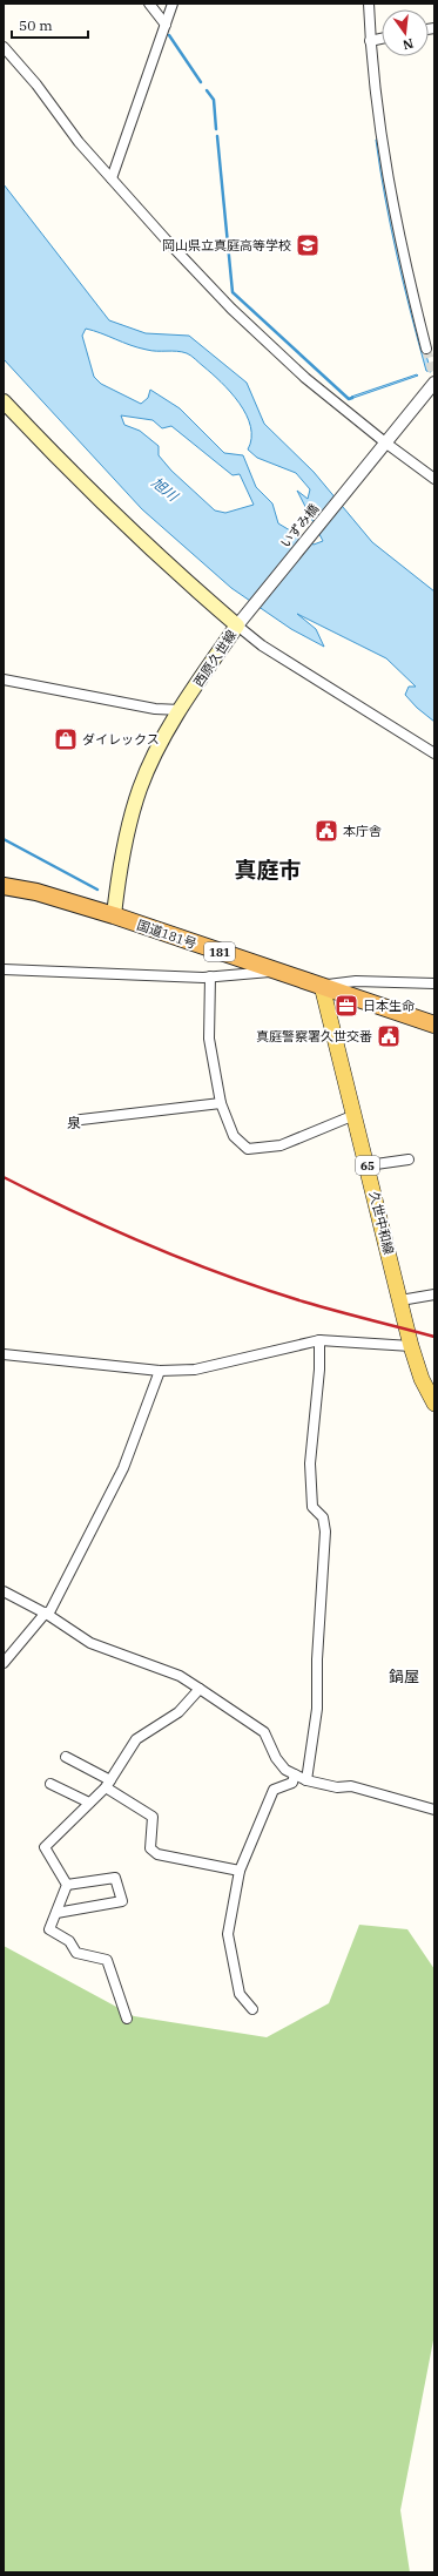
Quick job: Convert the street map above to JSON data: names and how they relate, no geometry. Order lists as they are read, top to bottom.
{
  "streets": {
    "highway": ["国道181号", "181"],
    "main road": ["西原久世線", "65", "久世中和線"],
    "street": ["いずみ橋"]
  },
  "crossings": [
    ["いずみ橋", "西原久世線"],
    ["西原久世線", "国道181号"],
    ["国道181号", "久世中和線"]
  ],
  "districts": ["真庭市", "泉", "鍋屋"],
  "water": ["旭川"],
  "places": {
    "school or university": ["岡山県立真庭高等学校"],
    "shop": ["ダイレックス"],
    "public building": ["本庁舎", "真庭警察署久世交番"],
    "office": ["日本生命"]
  },
  "scale_bar": "50 m",
  "north": "bottom"
}
